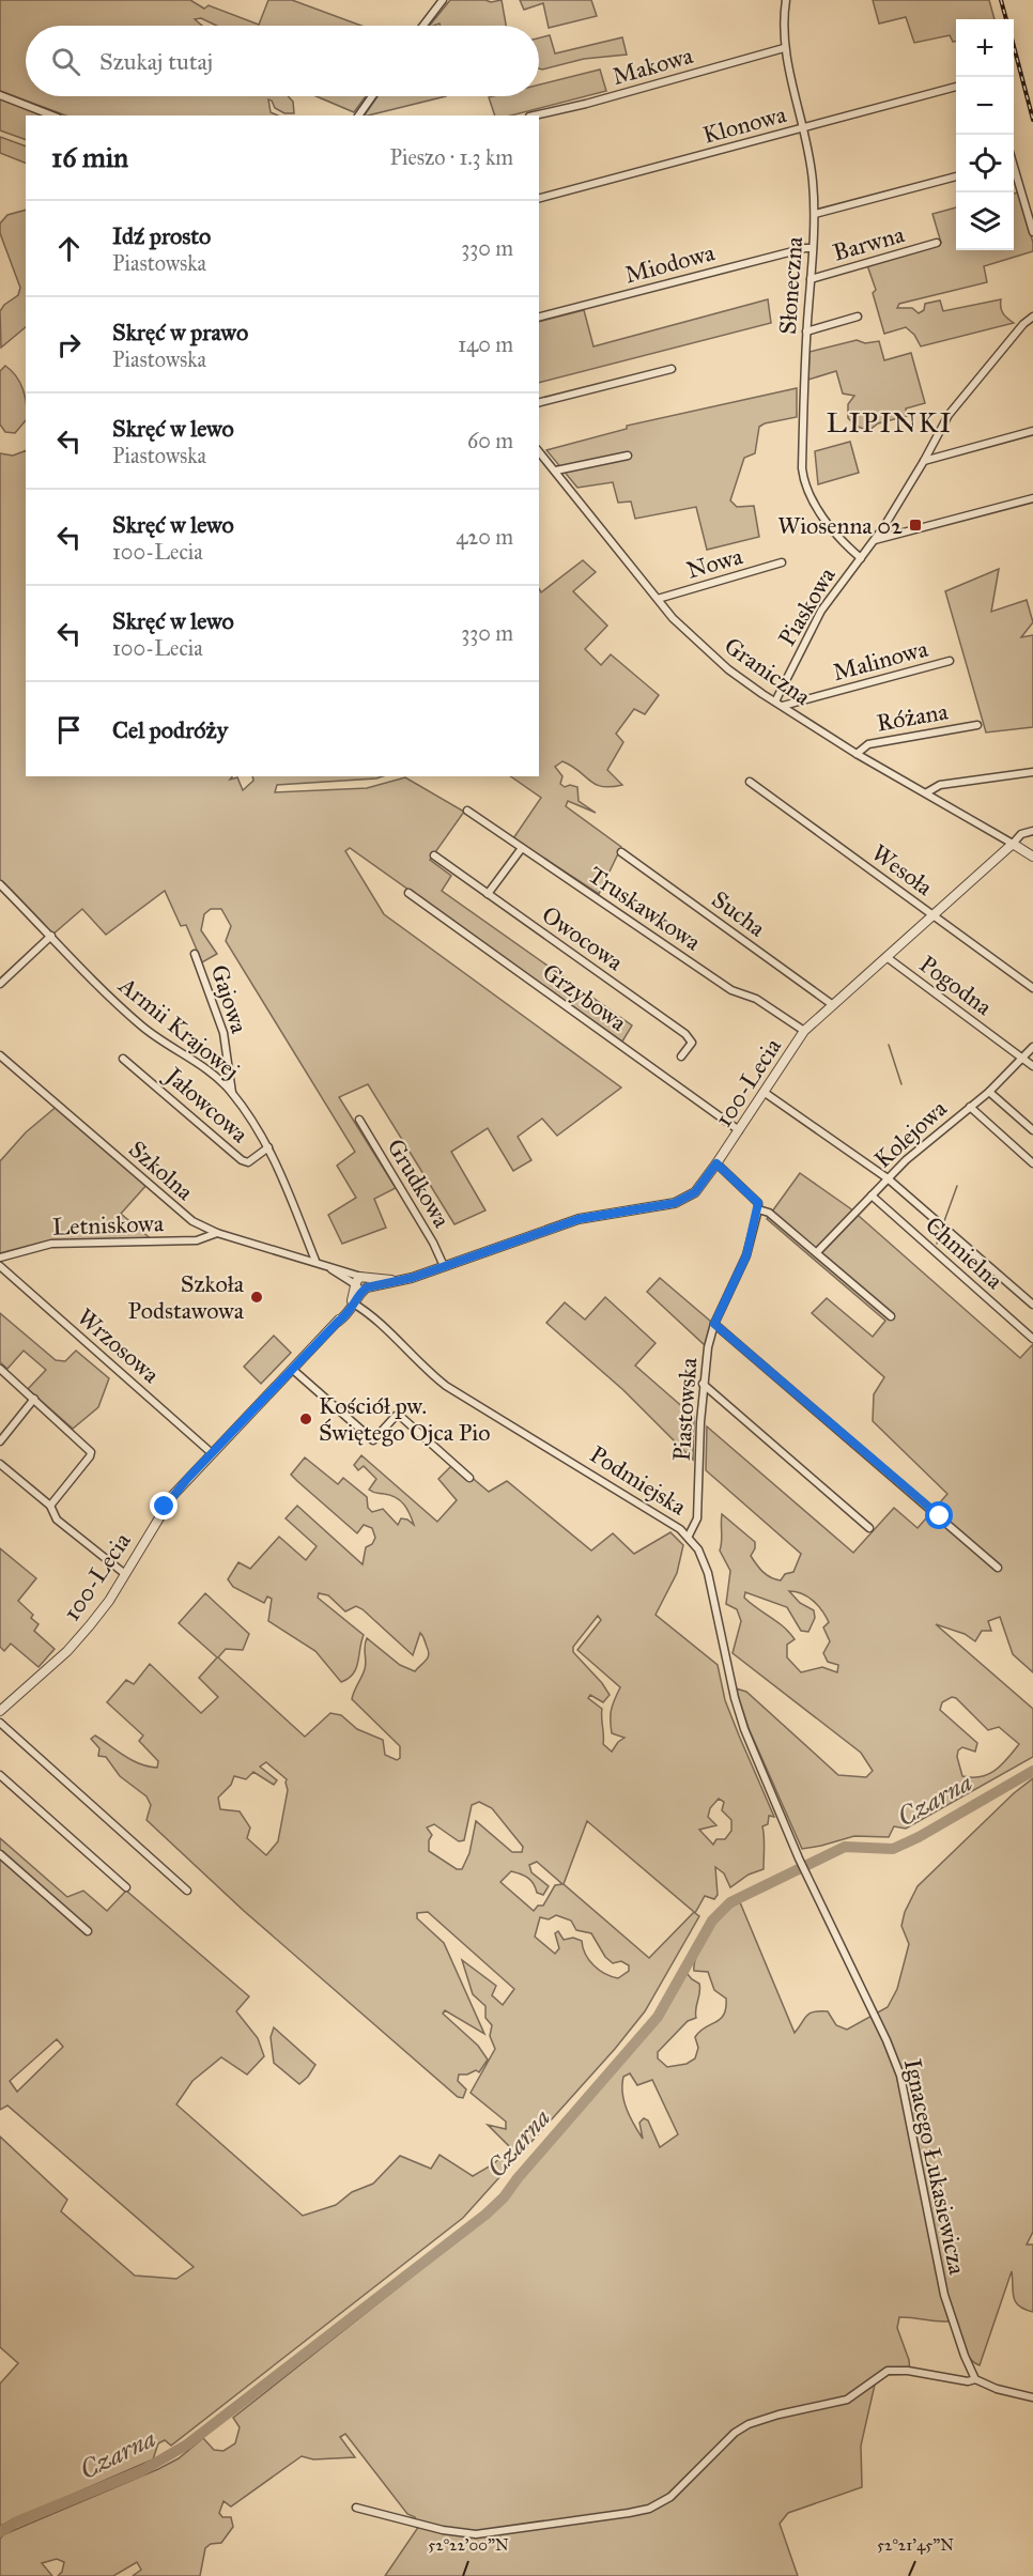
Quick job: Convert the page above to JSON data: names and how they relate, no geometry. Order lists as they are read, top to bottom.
{
  "streets": {
    "street": [
      "Makowa",
      "Klonowa",
      "Barwna",
      "Miodowa",
      "Słoneczna",
      "Nowa",
      "Piaskowa",
      "Malinowa",
      "Graniczna",
      "Różana",
      "Wesoła",
      "Truskawkowa",
      "Sucha",
      "Owocowa",
      "Pogodna",
      "Grzybowa",
      "Gajowa",
      "Armii Krajowej",
      "100-Lecia",
      "Jałowcowa",
      "Kolejowa",
      "Szkolna",
      "Grudkowa",
      "Letniskowa",
      "Chmielna",
      "Wrzosowa",
      "Piastowska",
      "Podmiejska",
      "Ignacego Łukasiewicza"
    ]
  },
  "crossings": [
    ["Makowa", "Słoneczna"],
    ["Klonowa", "Słoneczna"],
    ["Barwna", "Słoneczna"],
    ["Miodowa", "Słoneczna"],
    ["Słoneczna", "Piaskowa"],
    ["Nowa", "Graniczna"],
    ["Piaskowa", "Graniczna"],
    ["Malinowa", "Graniczna"],
    ["Graniczna", "Różana"],
    ["Graniczna", "100-Lecia"],
    ["Wesoła", "100-Lecia"],
    ["Truskawkowa", "100-Lecia"],
    ["Sucha", "100-Lecia"],
    ["Pogodna", "100-Lecia"],
    ["Pogodna", "Kolejowa"],
    ["Grzybowa", "100-Lecia"],
    ["Gajowa", "Armii Krajowej"],
    ["Armii Krajowej", "Jałowcowa"],
    ["Armii Krajowej", "Szkolna"],
    ["100-Lecia", "Szkolna"],
    ["100-Lecia", "Grudkowa"],
    ["100-Lecia", "Wrzosowa"],
    ["100-Lecia", "Podmiejska"],
    ["Kolejowa", "Chmielna"],
    ["Szkolna", "Letniskowa"],
    ["Piastowska", "Podmiejska"],
    ["Podmiejska", "Ignacego Łukasiewicza"]
  ],
  "districts": ["LIPINKI"],
  "water": ["Czarna"],
  "places": {
    "transit": ["Wiosenna 02"],
    "other": ["Szkoła Podstawowa", "Kościół pw. Świętego Ojca Pio"]
  },
  "page": {
    "map_buttons": ["+", "−"],
    "search": "Szukaj tutaj",
    "heading": ["16 min", "Pieszo · 1.3 km"],
    "list": [
      ["Idź prosto", "Piastowska", "330 m"],
      ["Skręć w prawo", "Piastowska", "140 m"],
      ["Skręć w lewo", "Piastowska", "60 m"],
      ["Skręć w lewo", "100-Lecia", "420 m"],
      ["Skręć w lewo", "100-Lecia", "330 m"],
      "Cel podróży"
    ]
  },
  "coordinates": ["52°22'00\"N", "52°21'45\"N"]
}
